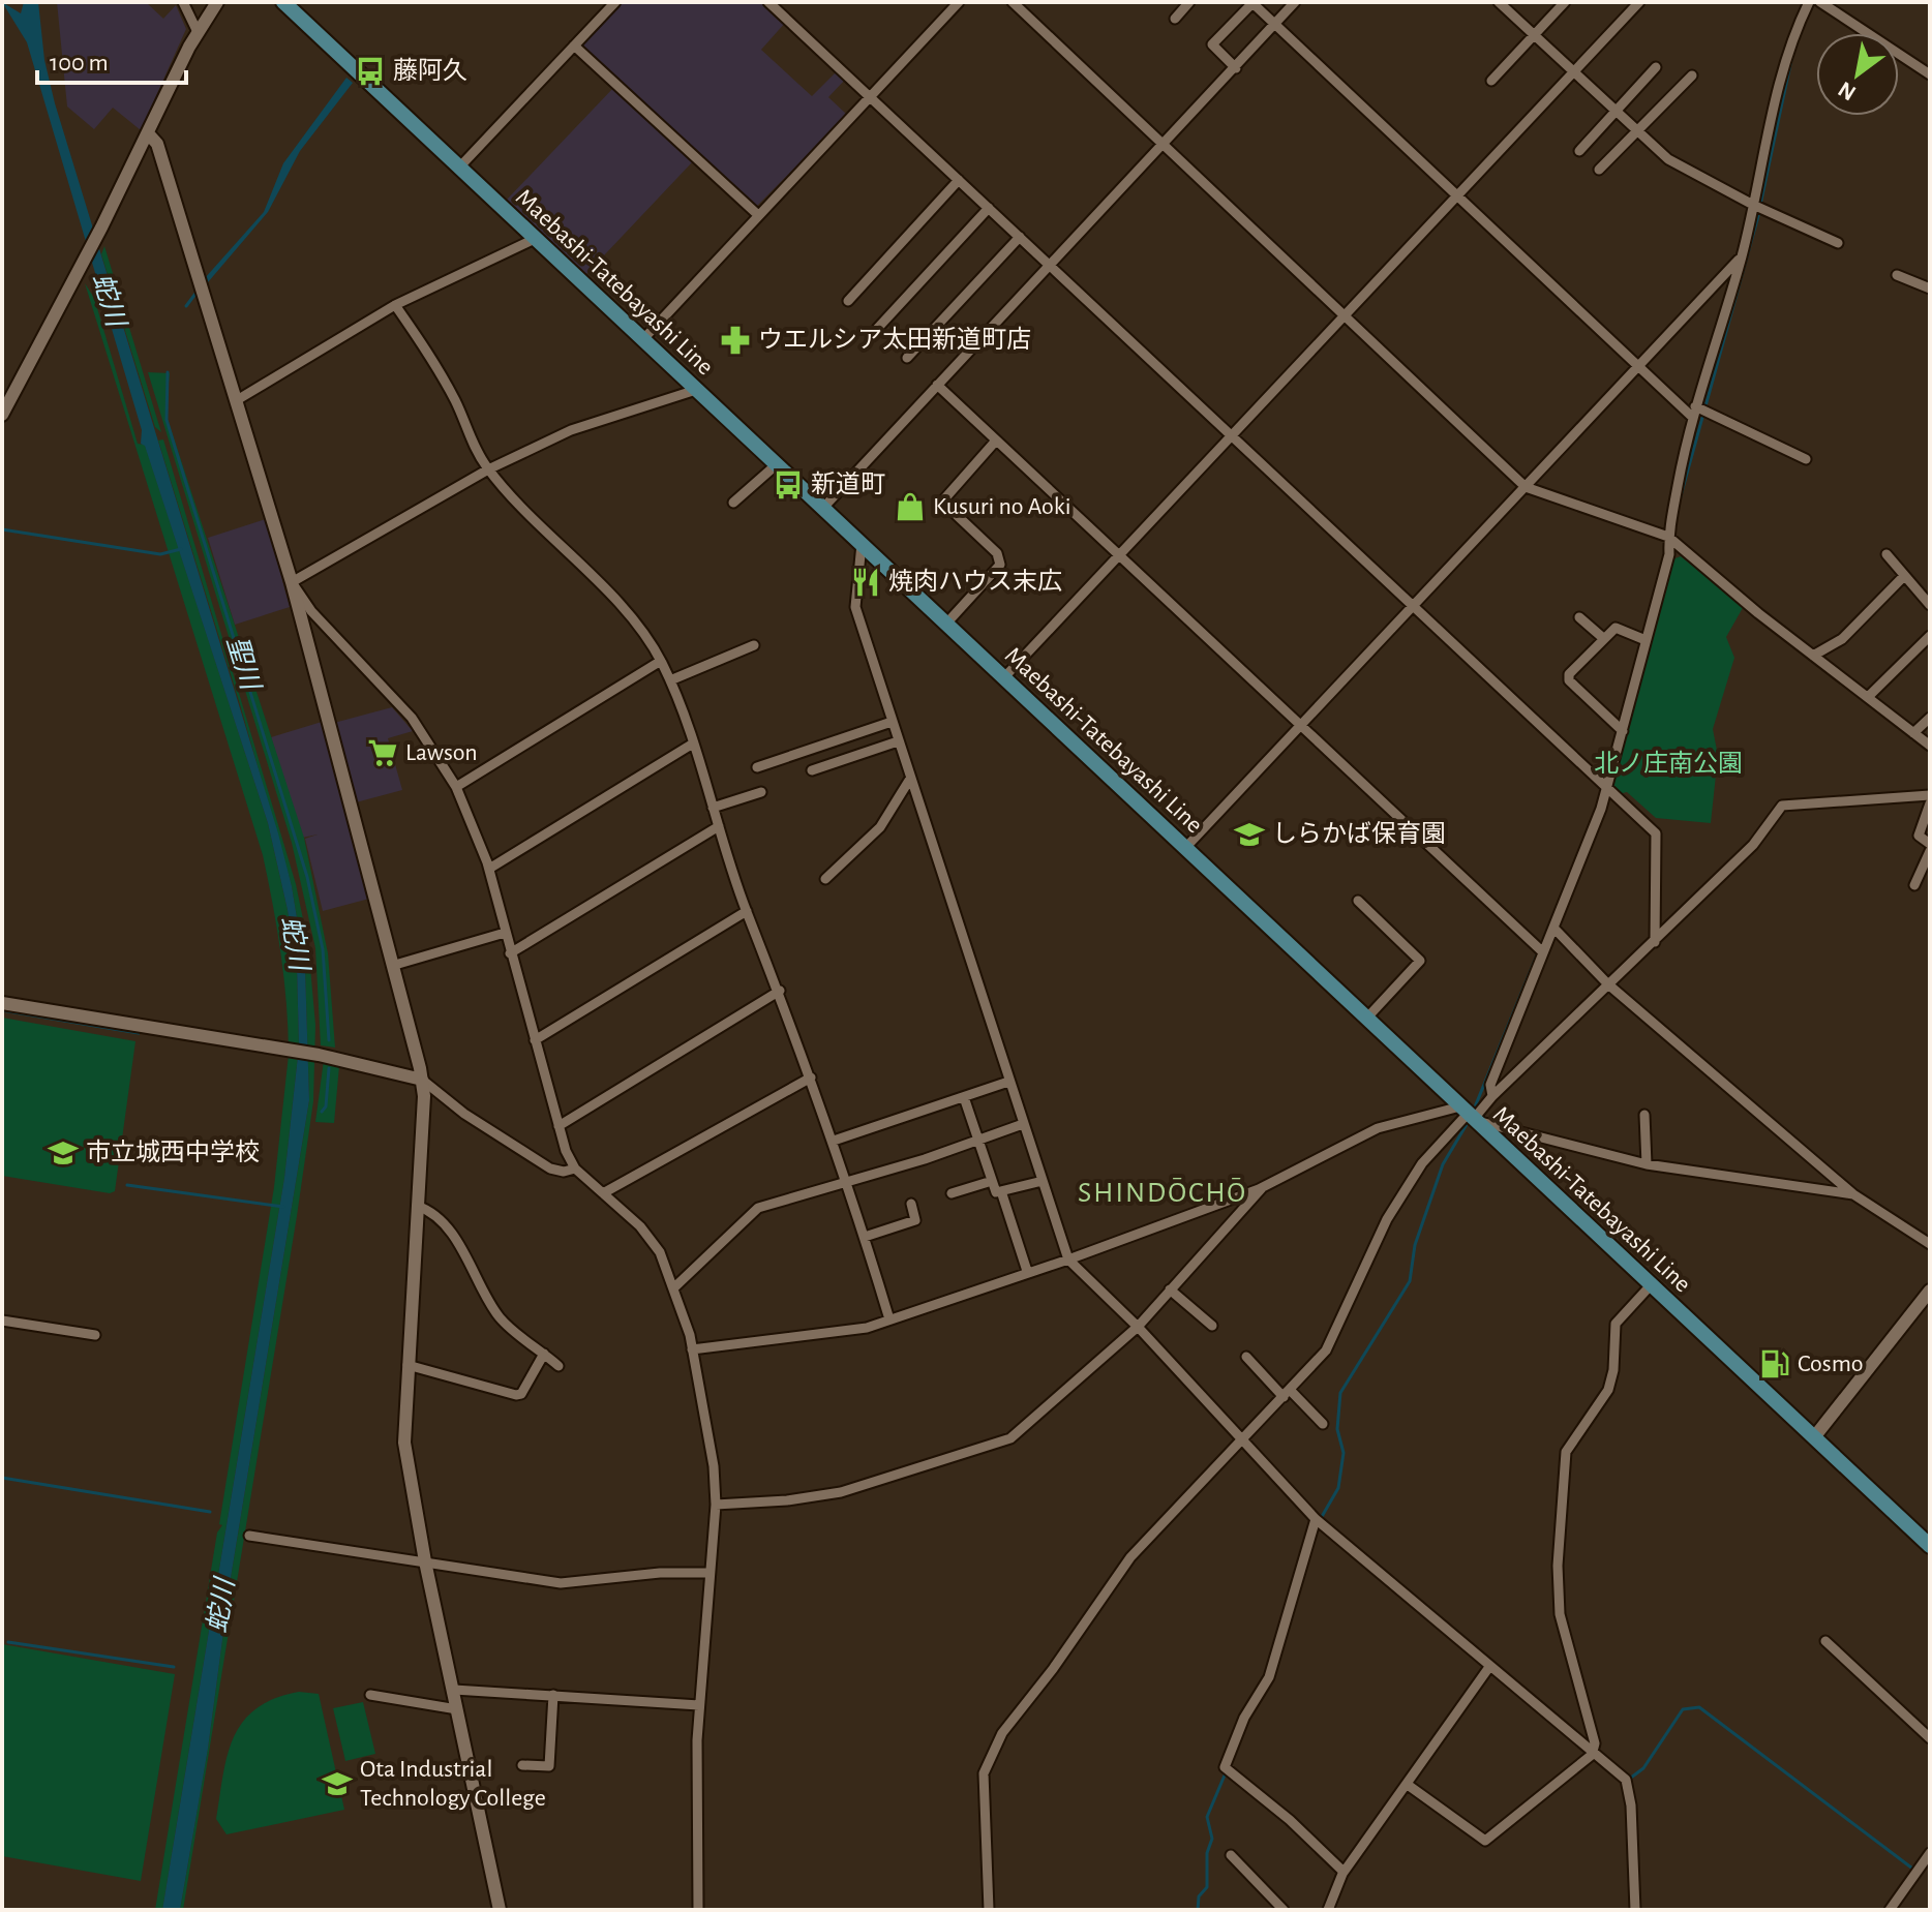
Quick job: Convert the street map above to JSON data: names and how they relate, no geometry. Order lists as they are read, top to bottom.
{
  "streets": {
    "main road": ["Maebashi-Tatebayashi Line"]
  },
  "districts": ["SHINDŌCHŌ"],
  "water": ["蛇川", "聖川"],
  "parks": ["北ノ庄南公園"],
  "places": {
    "bus stop": ["藤阿久", "新道町"],
    "pharmacy": ["ウエルシア太田新道町店"],
    "shop": ["Kusuri no Aoki"],
    "restaurant": ["焼肉ハウス末広"],
    "supermarket": ["Lawson"],
    "school or university": ["しらかば保育園", "市立城西中学校", "Ota Industrial Technology College"],
    "fuel station": ["Cosmo"]
  },
  "scale_bar": "100 m",
  "north": "bottom left"
}
